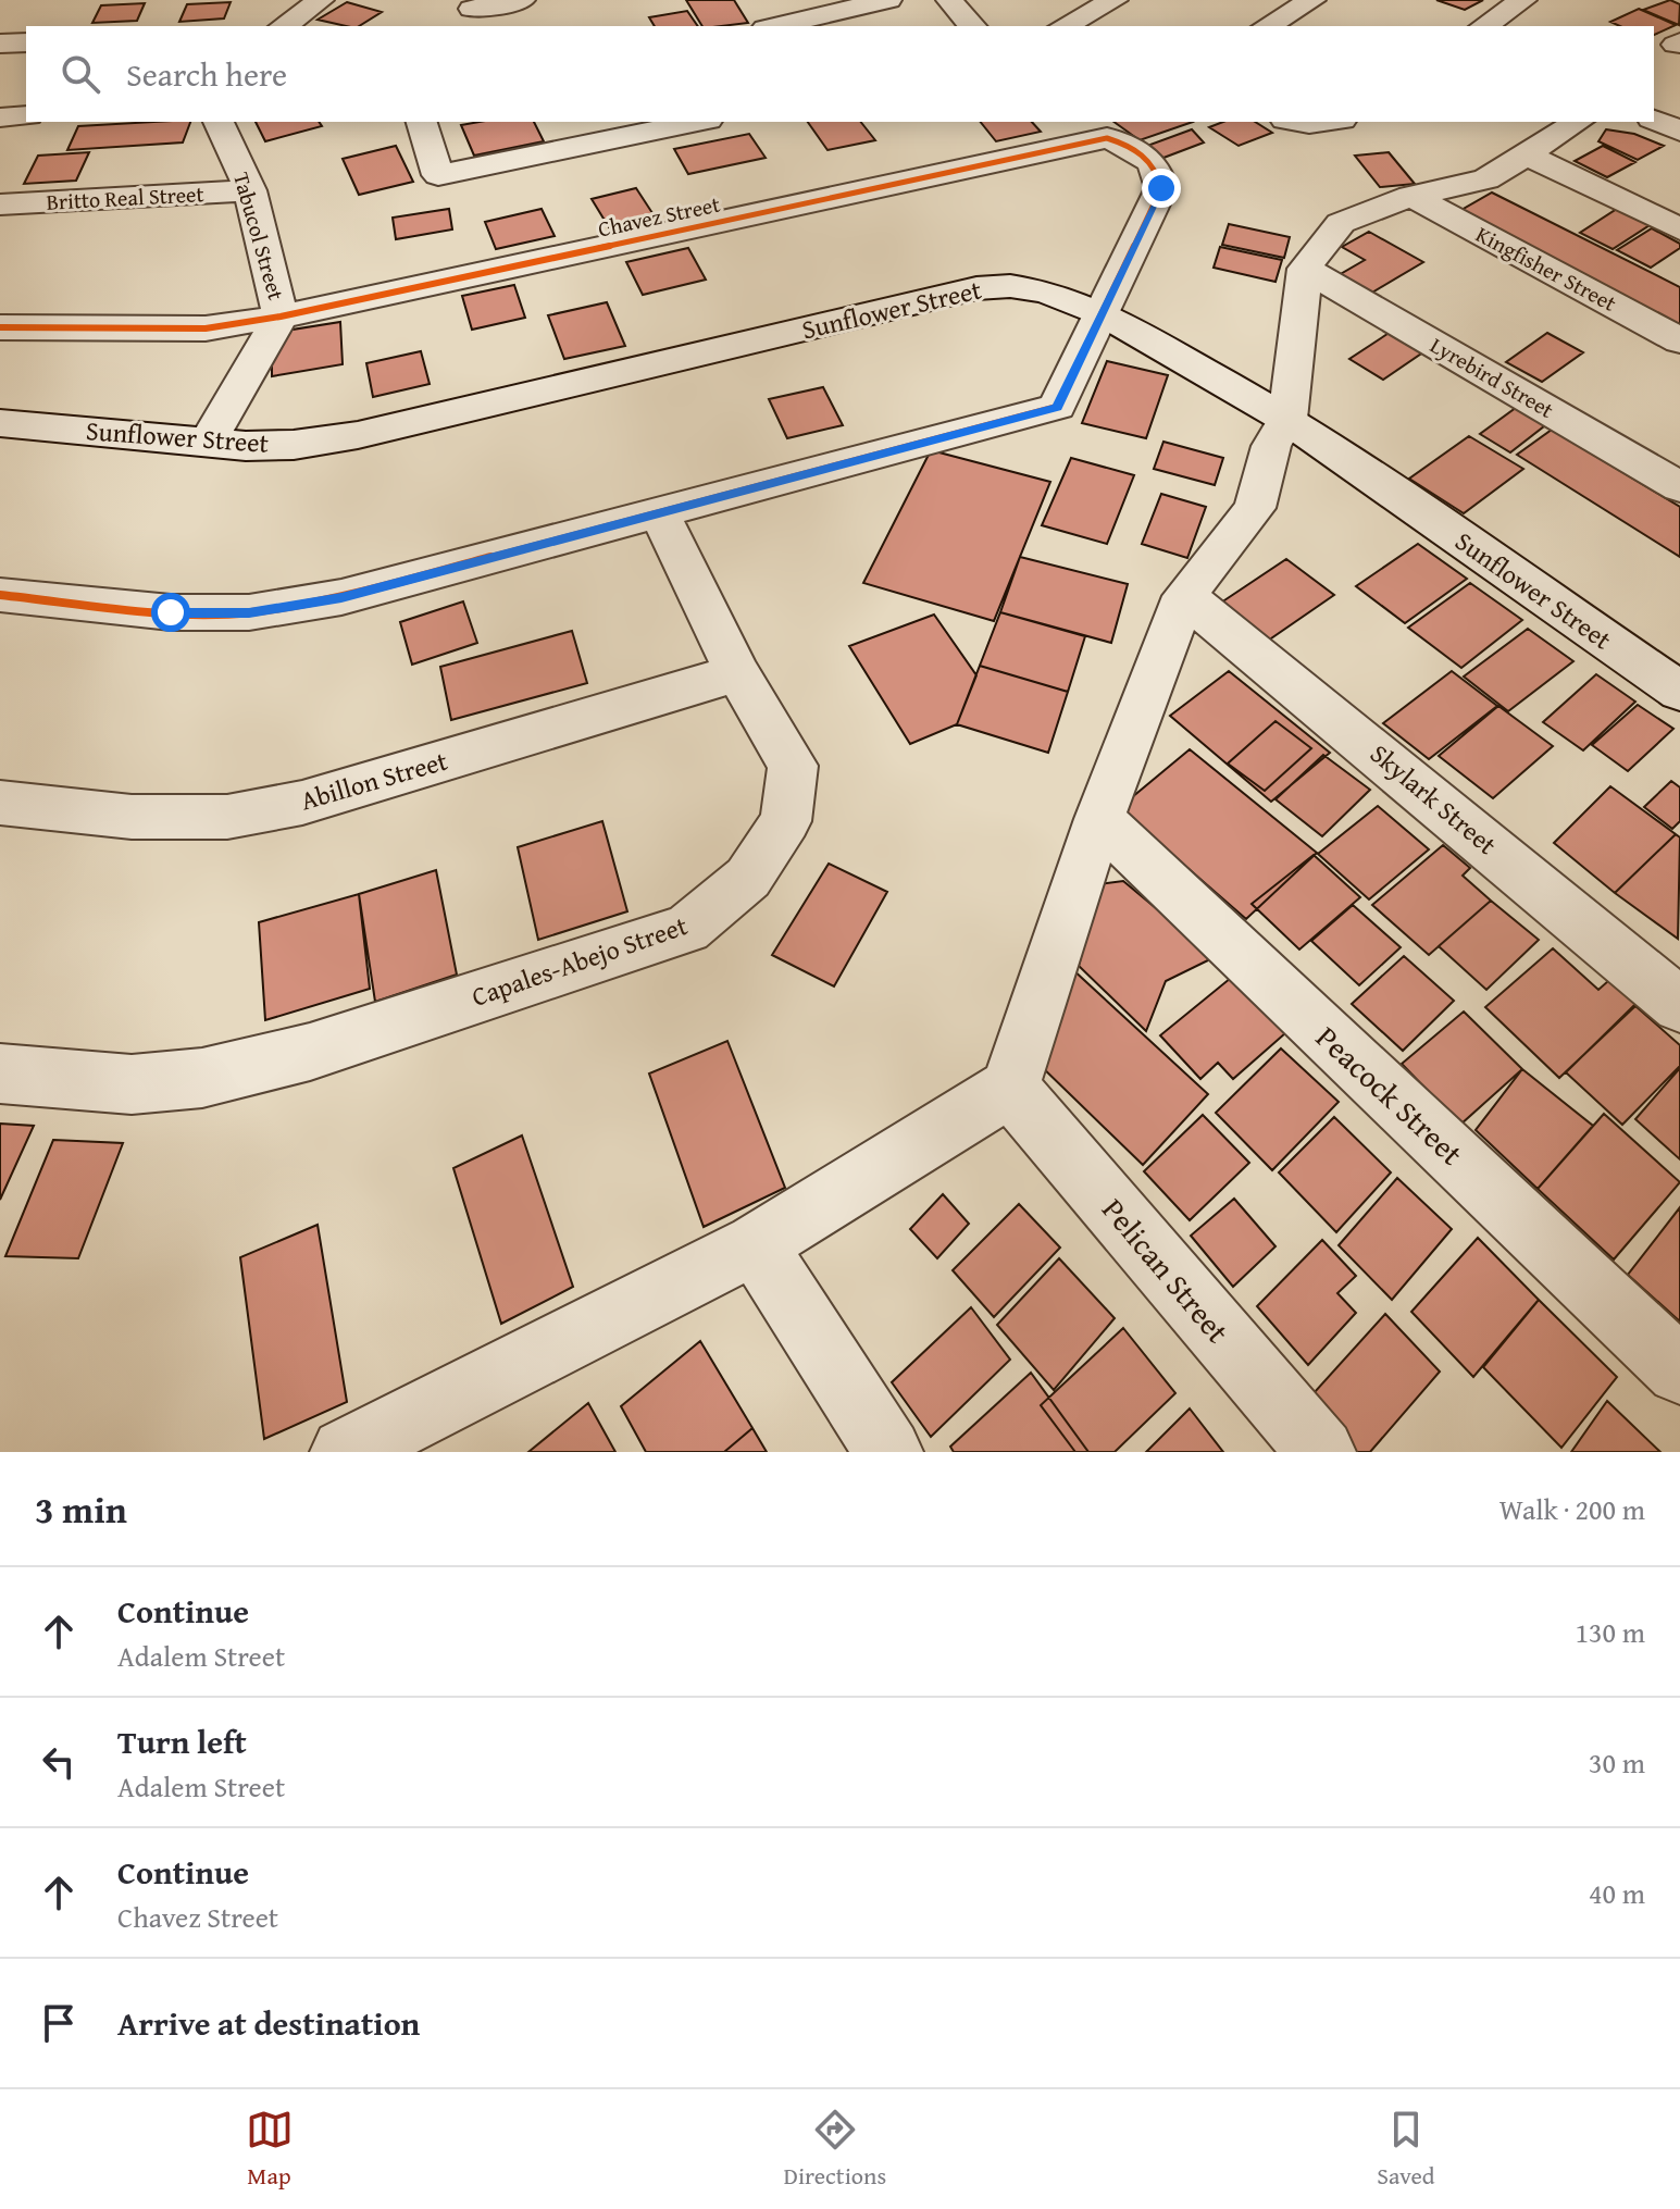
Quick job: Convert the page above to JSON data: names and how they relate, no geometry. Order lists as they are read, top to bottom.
{
  "streets": {
    "street": [
      "Britto Real Street",
      "Chavez Street",
      "Tabucol Street",
      "Kingfisher Street",
      "Sunflower Street",
      "Lyrebird Street",
      "Abillon Street",
      "Skylark Street",
      "Capales-Abejo Street",
      "Peacock Street",
      "Pelican Street"
    ]
  },
  "crossings": [
    ["Britto Real Street", "Tabucol Street"],
    ["Chavez Street", "Tabucol Street"],
    ["Chavez Street", "Sunflower Street"],
    ["Tabucol Street", "Sunflower Street"],
    ["Abillon Street", "Capales-Abejo Street"]
  ],
  "page": {
    "search": "Search here",
    "heading": ["3 min", "Walk · 200 m"],
    "list": [
      ["Continue", "Adalem Street", "130 m"],
      ["Turn left", "Adalem Street", "30 m"],
      ["Continue", "Chavez Street", "40 m"],
      "Arrive at destination"
    ],
    "nav": ["Map", "Directions", "Saved"]
  }
}
